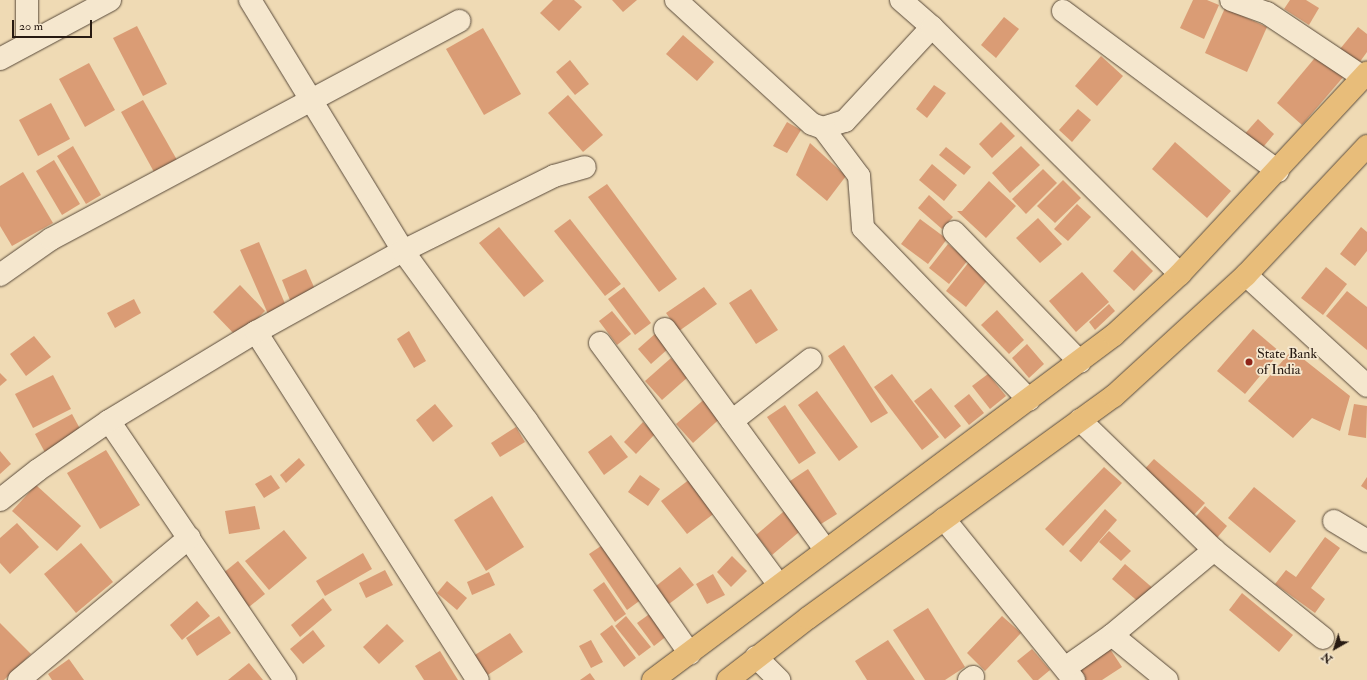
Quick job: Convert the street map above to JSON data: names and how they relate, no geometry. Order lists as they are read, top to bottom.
{
  "places": ["State Bank of India"],
  "scale_bar": "20 m",
  "north": "bottom left"
}
